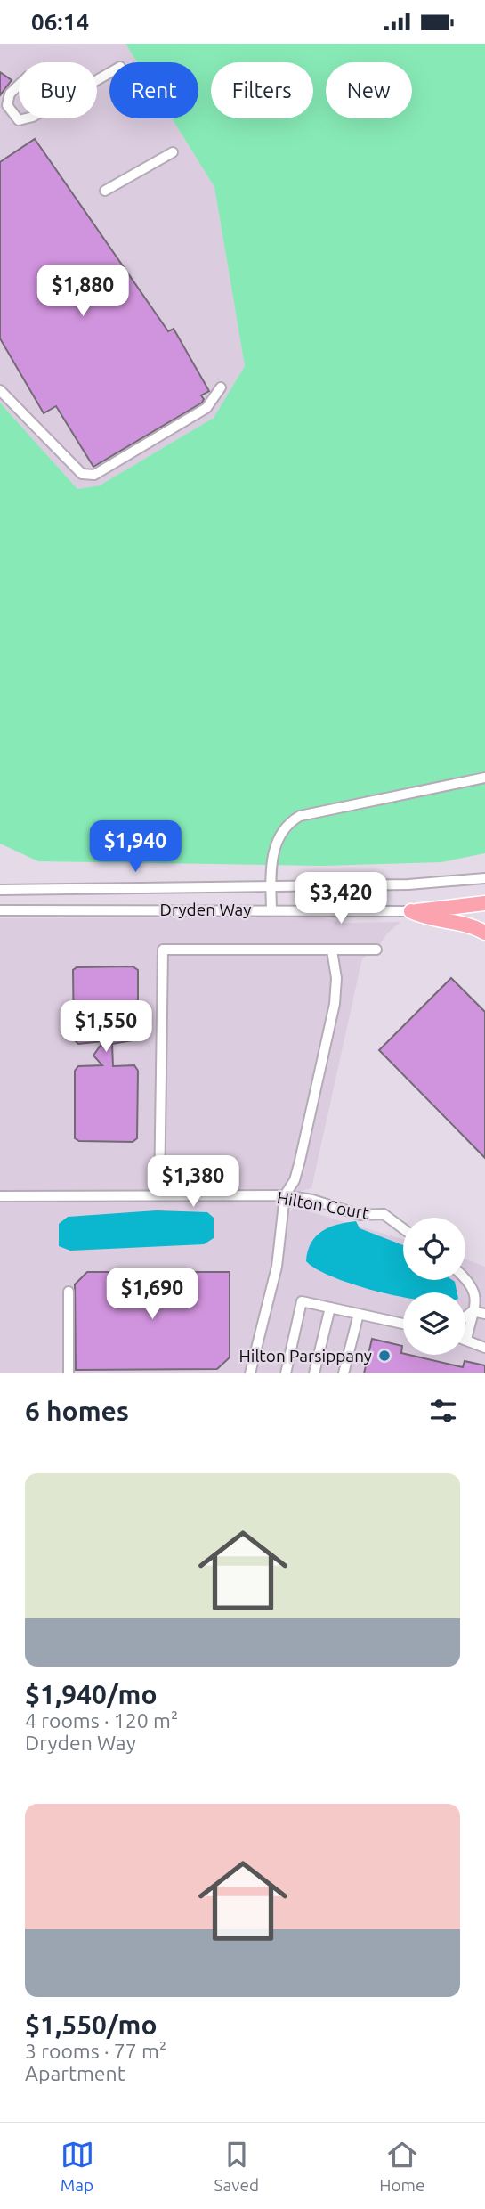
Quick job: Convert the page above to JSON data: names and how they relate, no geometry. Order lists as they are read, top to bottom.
{
  "streets": {
    "street": ["Dryden Way", "Hilton Court"]
  },
  "places": ["Hilton Parsippany"],
  "page": {
    "status": "06:14",
    "chip": [
      "Buy",
      "Rent",
      "Filters",
      "New"
    ],
    "price": [
      "$1,880",
      "$1,940",
      "$3,420",
      "$1,550",
      "$1,380",
      "$1,690"
    ],
    "heading": "6 homes",
    "list": [
      {
        "name": "$1,940/mo",
        "note": "4 rooms · 120 m² · Dryden Way"
      },
      {
        "name": "$1,550/mo",
        "note": "3 rooms · 77 m² · Apartment"
      }
    ],
    "tabs": ["Map", "Saved", "Home"]
  }
}
